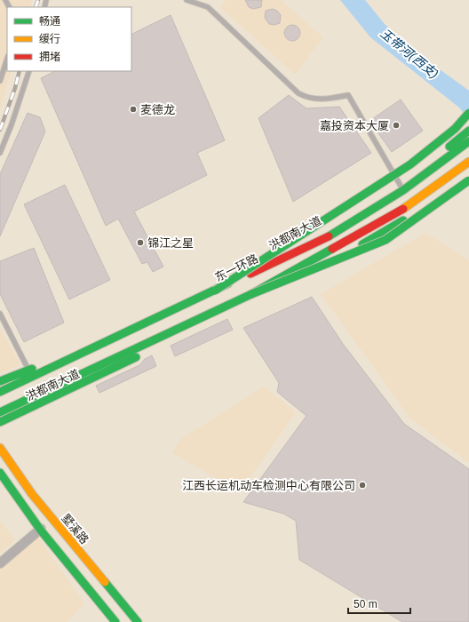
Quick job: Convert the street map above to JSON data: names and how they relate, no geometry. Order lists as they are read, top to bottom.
{
  "streets": {
    "main road": ["洪都南大道", "东一环路", "墅溪路"]
  },
  "water": ["玉带河(西支)"],
  "places": [
    "麦德龙",
    "嘉投资本大厦",
    "锦江之星",
    "江西长运机动车检测中心有限公司"
  ],
  "legend": ["畅通", "缓行", "拥堵"],
  "scale_bar": "50 m"
}
